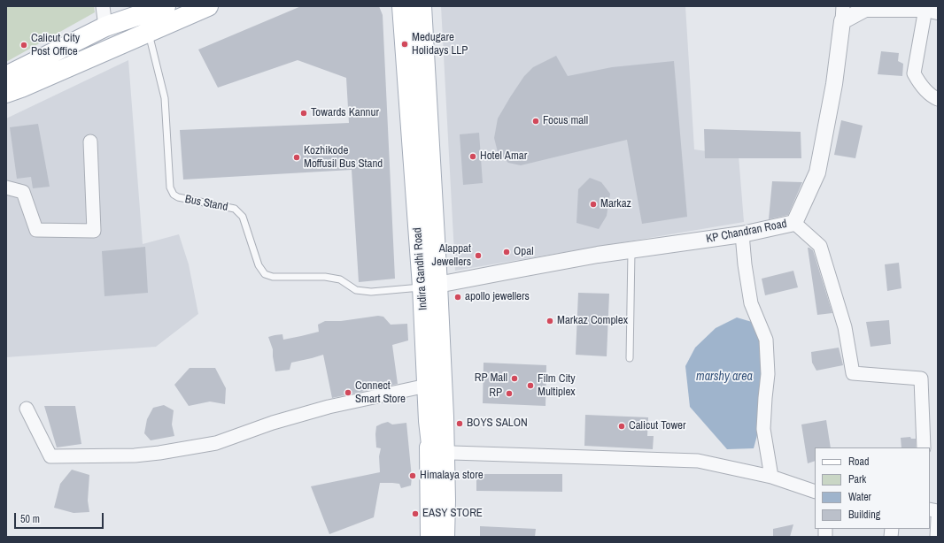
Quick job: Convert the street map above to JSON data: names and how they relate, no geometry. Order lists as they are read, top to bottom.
{
  "streets": {
    "main road": ["Indira Gandhi Road"],
    "street": ["KP Chandran Road"],
    "lane": ["Bus Stand"]
  },
  "crossings": [
    ["Bus Stand", "KP Chandran Road"],
    ["Bus Stand", "Indira Gandhi Road"],
    ["KP Chandran Road", "Indira Gandhi Road"]
  ],
  "water": ["marshy area"],
  "places": [
    "Medugare Holidays LLP",
    "Calicut City Post Office",
    "Towards Kannur",
    "Focus mall",
    "Hotel Amar",
    "Kozhikode Moffusil Bus Stand",
    "Markaz",
    "Opal",
    "Alappat Jewellers",
    "apollo jewellers",
    "Markaz Complex",
    "RP Mall",
    "Film City Multiplex",
    "Connect Smart Store",
    "RP",
    "BOYS SALON",
    "Calicut Tower",
    "Himalaya store",
    "EASY STORE"
  ],
  "legend": [
    "Road",
    "Park",
    "Water",
    "Building"
  ],
  "scale_bar": "50 m"
}
